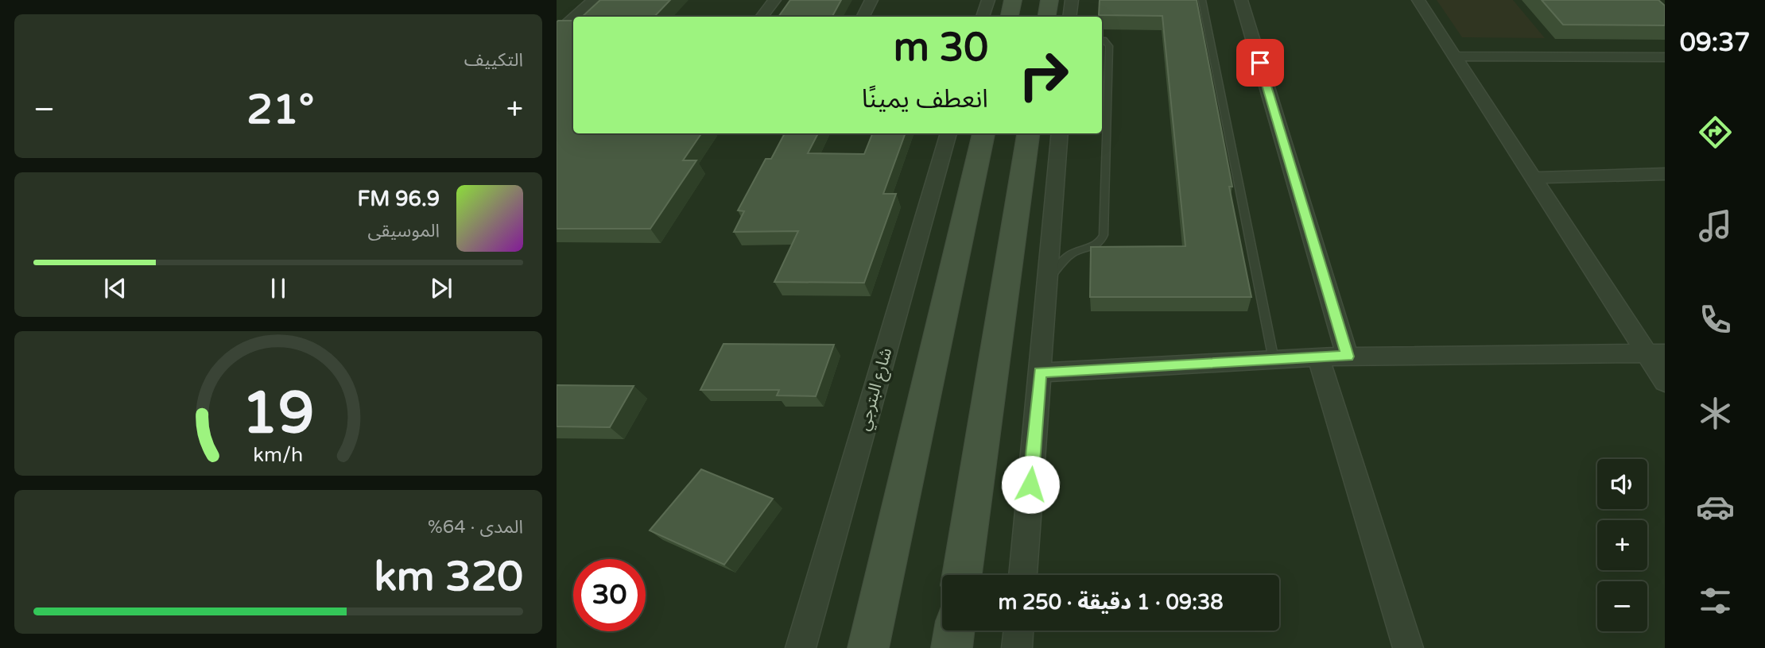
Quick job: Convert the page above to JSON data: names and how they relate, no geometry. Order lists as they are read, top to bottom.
{
  "streets": {
    "street": ["شارع البترجي"]
  },
  "page": {
    "tabs": "09:37",
    "tile": [
      "التكييف",
      ["المدى · 64%", "320 km"]
    ],
    "turn": ["30 m", "انعطف يمينًا"],
    "heat": ["−", "21°", "+"],
    "song": ["96.9 FM", "الموسيقى"],
    "map_buttons": ["+", "−"],
    "limit": "30",
    "trip": "09:38 · 1 دقيقة · 250 m",
    "gauge": ["19", "km/h"]
  }
}
